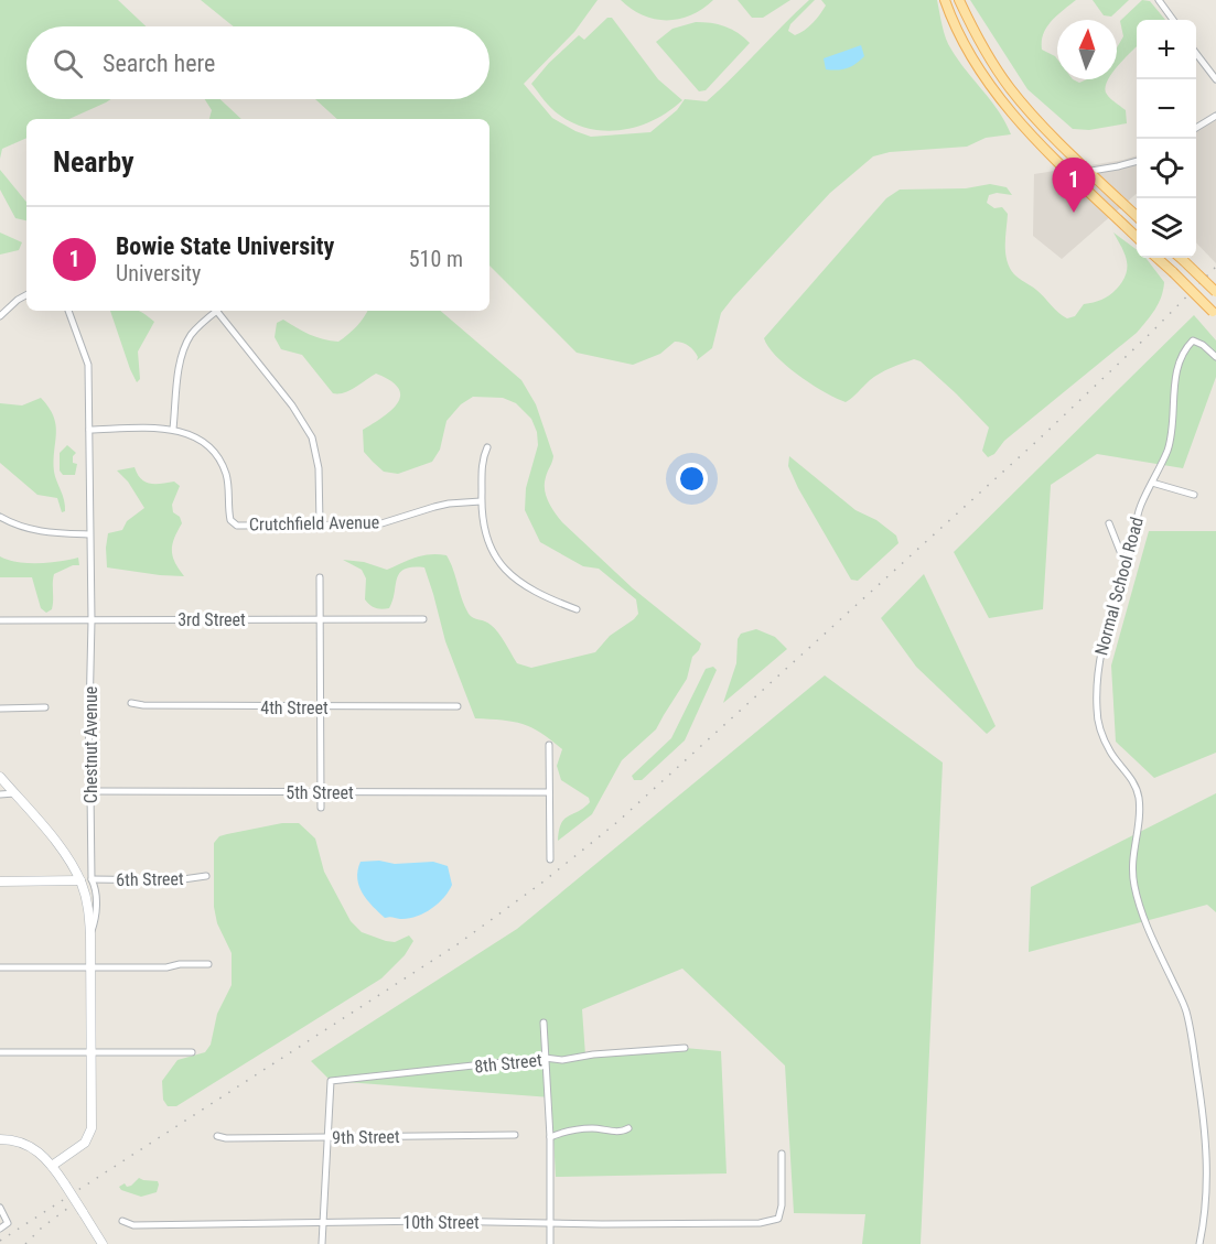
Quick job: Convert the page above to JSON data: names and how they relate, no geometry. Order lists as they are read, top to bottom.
{
  "streets": {
    "street": [
      "Crutchfield Avenue",
      "Normal School Road",
      "3rd Street",
      "4th Street",
      "Chestnut Avenue",
      "5th Street",
      "6th Street",
      "8th Street",
      "9th Street",
      "10th Street"
    ]
  },
  "crossings": [
    ["Crutchfield Avenue", "Chestnut Avenue"],
    ["3rd Street", "Chestnut Avenue"],
    ["Chestnut Avenue", "5th Street"],
    ["Chestnut Avenue", "6th Street"],
    ["8th Street", "9th Street"]
  ],
  "north": "top",
  "page": {
    "map_buttons": ["+", "−"],
    "search": "Search here",
    "heading": "Nearby",
    "pins": "1",
    "list": [
      {
        "mark": "1",
        "name": "Bowie State University",
        "note": "University",
        "value": "510 m"
      }
    ]
  }
}
